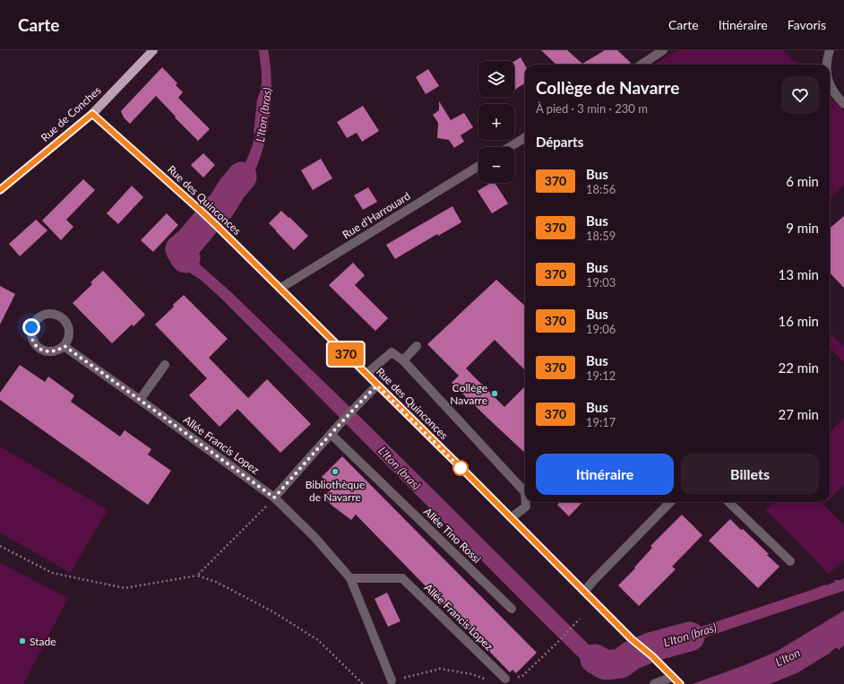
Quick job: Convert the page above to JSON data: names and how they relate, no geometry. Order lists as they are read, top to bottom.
{
  "streets": {
    "main road": ["Rue de Conches"],
    "street": [
      "Rue des Quinconces",
      "Rue d'Harrouard",
      "Allée Francis Lopez",
      "Allée Tino Rossi"
    ]
  },
  "crossings": [
    ["Rue de Conches", "Rue des Quinconces"],
    ["Rue des Quinconces", "Rue d'Harrouard"]
  ],
  "water": ["L'Iton (bras)", "L'Iton"],
  "places": ["Collège Navarre", "Bibliothèque de Navarre", "Stade"],
  "lines": ["bus line 370"],
  "page": {
    "header": "Carte",
    "nav": ["Carte", "Itinéraire", "Favoris"],
    "on_map": "370",
    "map_buttons": ["+", "−"],
    "heading": [
      ["Collège de Navarre", "À pied · 3 min · 230 m"],
      "Départs"
    ],
    "list": [
      {
        "mark": "370",
        "name": "Bus",
        "note": "18:56",
        "value": "6 min"
      },
      {
        "mark": "370",
        "name": "Bus",
        "note": "18:59",
        "value": "9 min"
      },
      {
        "mark": "370",
        "name": "Bus",
        "note": "19:03",
        "value": "13 min"
      },
      {
        "mark": "370",
        "name": "Bus",
        "note": "19:06",
        "value": "16 min"
      },
      {
        "mark": "370",
        "name": "Bus",
        "note": "19:12",
        "value": "22 min"
      },
      {
        "mark": "370",
        "name": "Bus",
        "note": "19:17",
        "value": "27 min"
      }
    ],
    "buttons": ["Itinéraire", "Billets"]
  }
}
